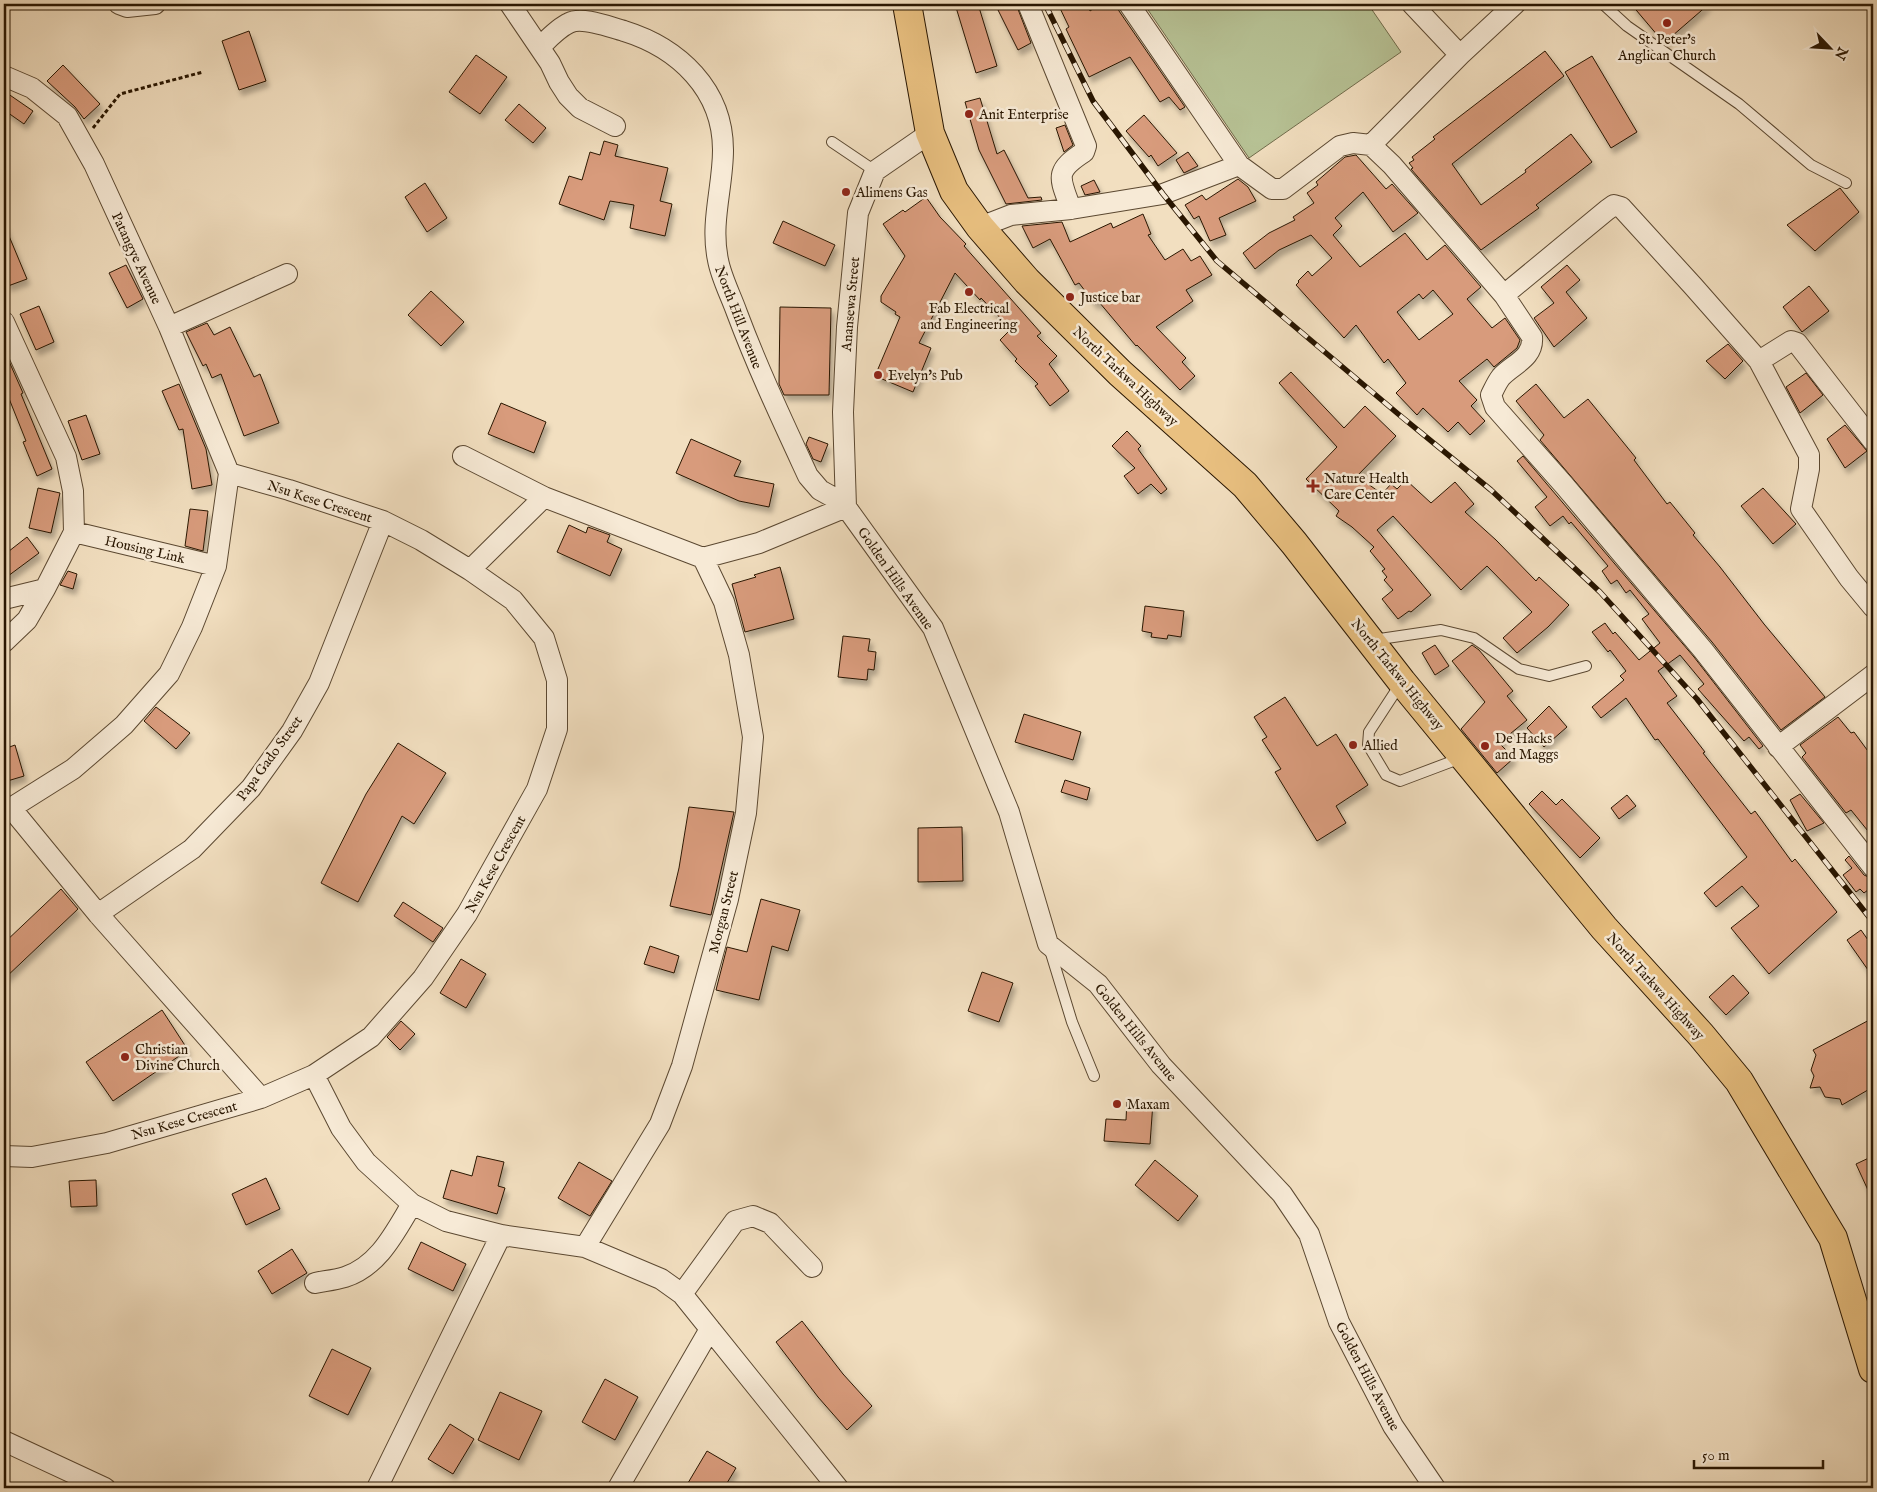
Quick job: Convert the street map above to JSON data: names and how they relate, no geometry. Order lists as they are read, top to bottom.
{
  "streets": {
    "main road": ["North Tarkwa Highway"],
    "street": [
      "Patangye Avenue",
      "Anansewa Street",
      "North Hill Avenue",
      "Nsu Kese Crescent",
      "Housing Link",
      "Golden Hills Avenue",
      "Papa Gado Street",
      "Morgan Street"
    ]
  },
  "crossings": [
    ["Patangye Avenue", "Nsu Kese Crescent"],
    ["Anansewa Street", "North Hill Avenue"],
    ["Anansewa Street", "Golden Hills Avenue"],
    ["North Hill Avenue", "Golden Hills Avenue"],
    ["Nsu Kese Crescent", "Papa Gado Street"]
  ],
  "places": {
    "other": [
      "St. Peter's Anglican Church",
      "Anit Enterprise",
      "Alimens Gas",
      "Fab Electrical and Engineering",
      "Justice bar",
      "Evelyn's Pub",
      "Allied",
      "De Hacks and Maggs",
      "Christian Divine Church",
      "Maxam"
    ],
    "health": ["Nature Health Care Center"]
  },
  "scale_bar": "50 m",
  "north": "bottom right"
}
